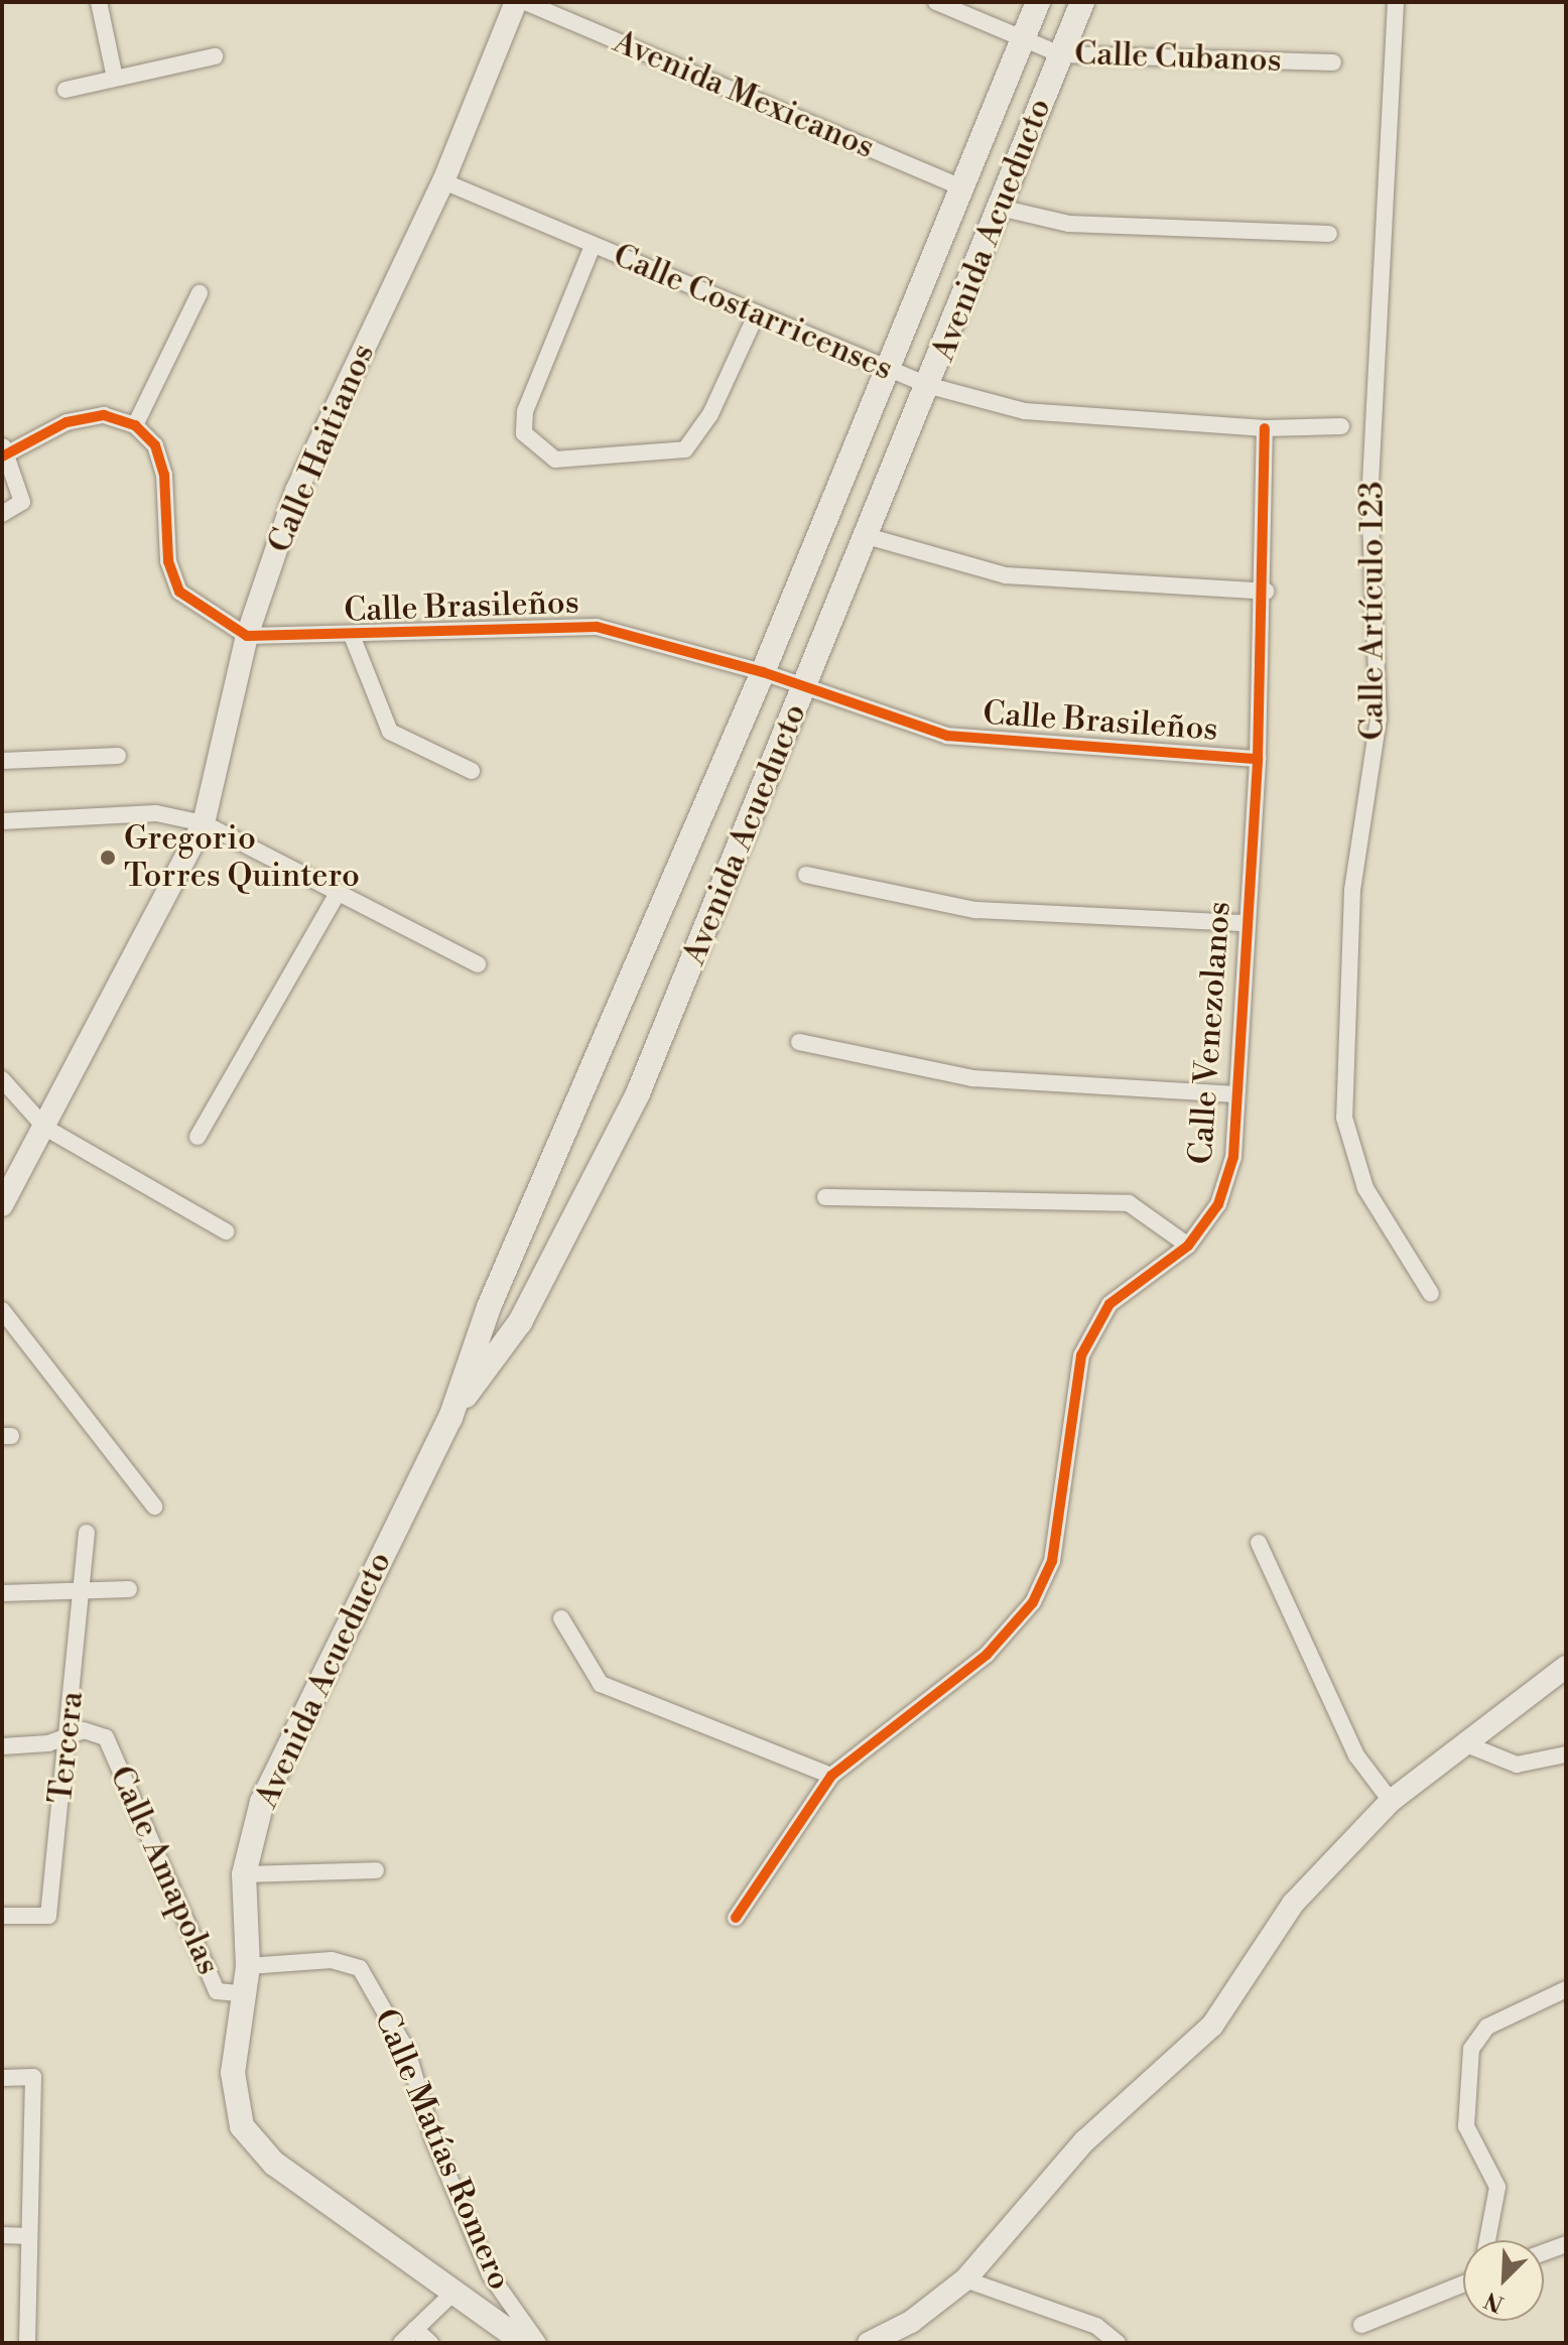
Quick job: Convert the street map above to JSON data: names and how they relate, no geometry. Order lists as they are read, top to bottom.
{
  "streets": {
    "main road": ["Avenida Acueducto"],
    "street": [
      "Calle Cubanos",
      "Avenida Mexicanos",
      "Calle Costarricenses",
      "Calle Haitianos",
      "Calle Brasileños",
      "Calle Artículo 123",
      "Calle Venezolanos",
      "Tercera",
      "Calle Amapolas",
      "Calle Matías Romero"
    ]
  },
  "crossings": [
    ["Calle Cubanos", "Avenida Acueducto"],
    ["Avenida Mexicanos", "Avenida Acueducto"],
    ["Avenida Acueducto", "Calle Costarricenses"],
    ["Avenida Acueducto", "Calle Brasileños"],
    ["Avenida Acueducto", "Calle Amapolas"],
    ["Avenida Acueducto", "Calle Matías Romero"],
    ["Calle Costarricenses", "Calle Haitianos"],
    ["Calle Costarricenses", "Calle Venezolanos"],
    ["Calle Haitianos", "Calle Brasileños"],
    ["Calle Brasileños", "Calle Venezolanos"],
    ["Tercera", "Calle Amapolas"]
  ],
  "places": ["Gregorio Torres Quintero"],
  "north": "bottom left"
}
